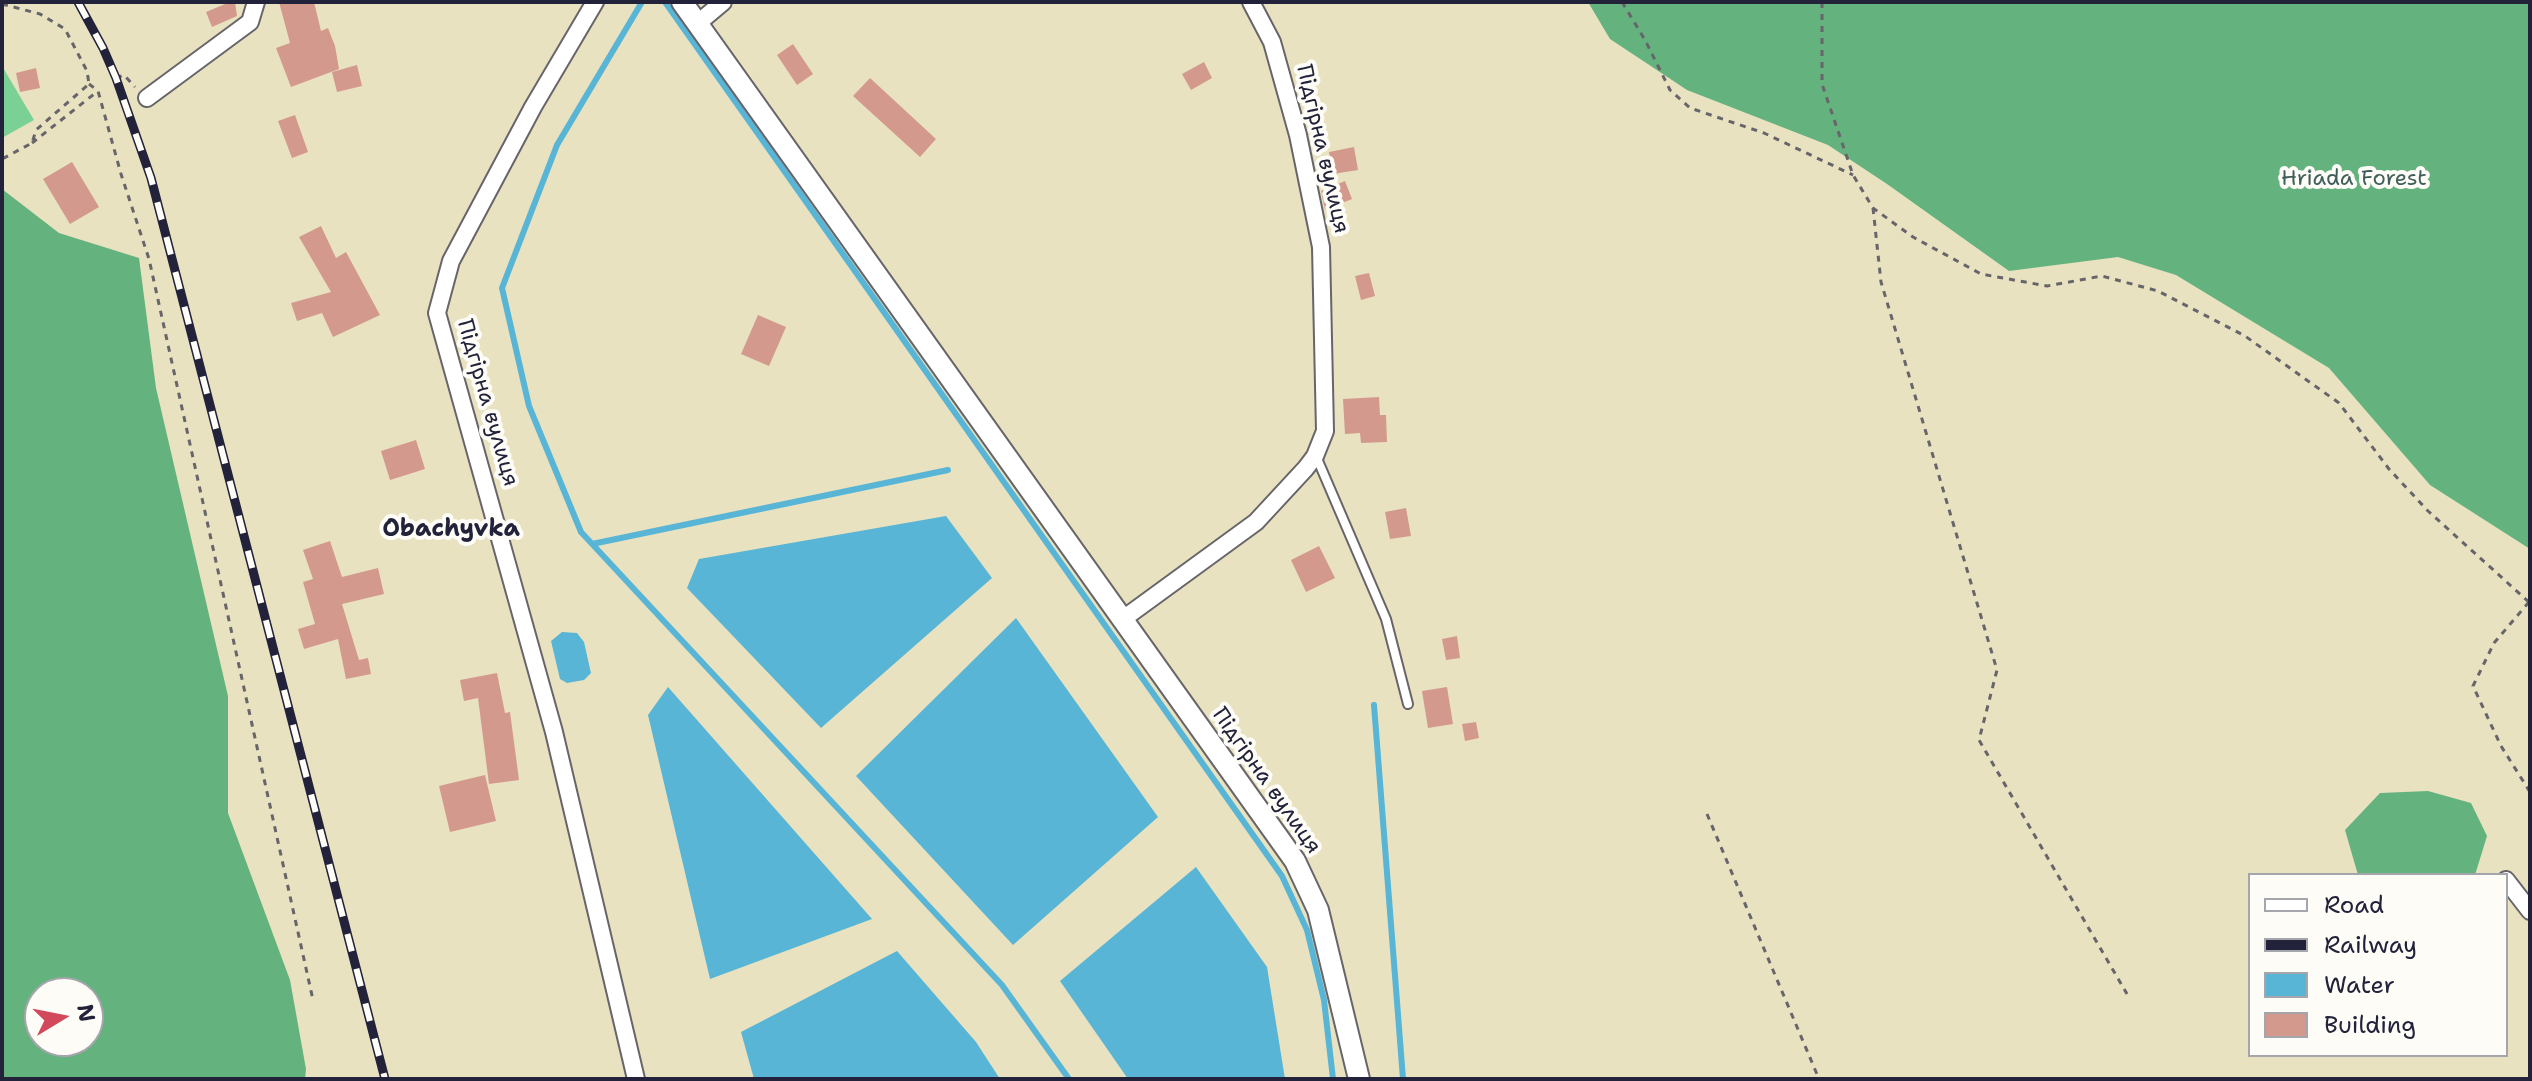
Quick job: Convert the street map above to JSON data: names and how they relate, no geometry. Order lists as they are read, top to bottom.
{
  "streets": {
    "street": ["Підгірна вулиця"]
  },
  "districts": ["Obachyvka"],
  "parks": ["Hriada Forest"],
  "legend": [
    "Road",
    "Railway",
    "Water",
    "Building"
  ],
  "north": "right"
}
